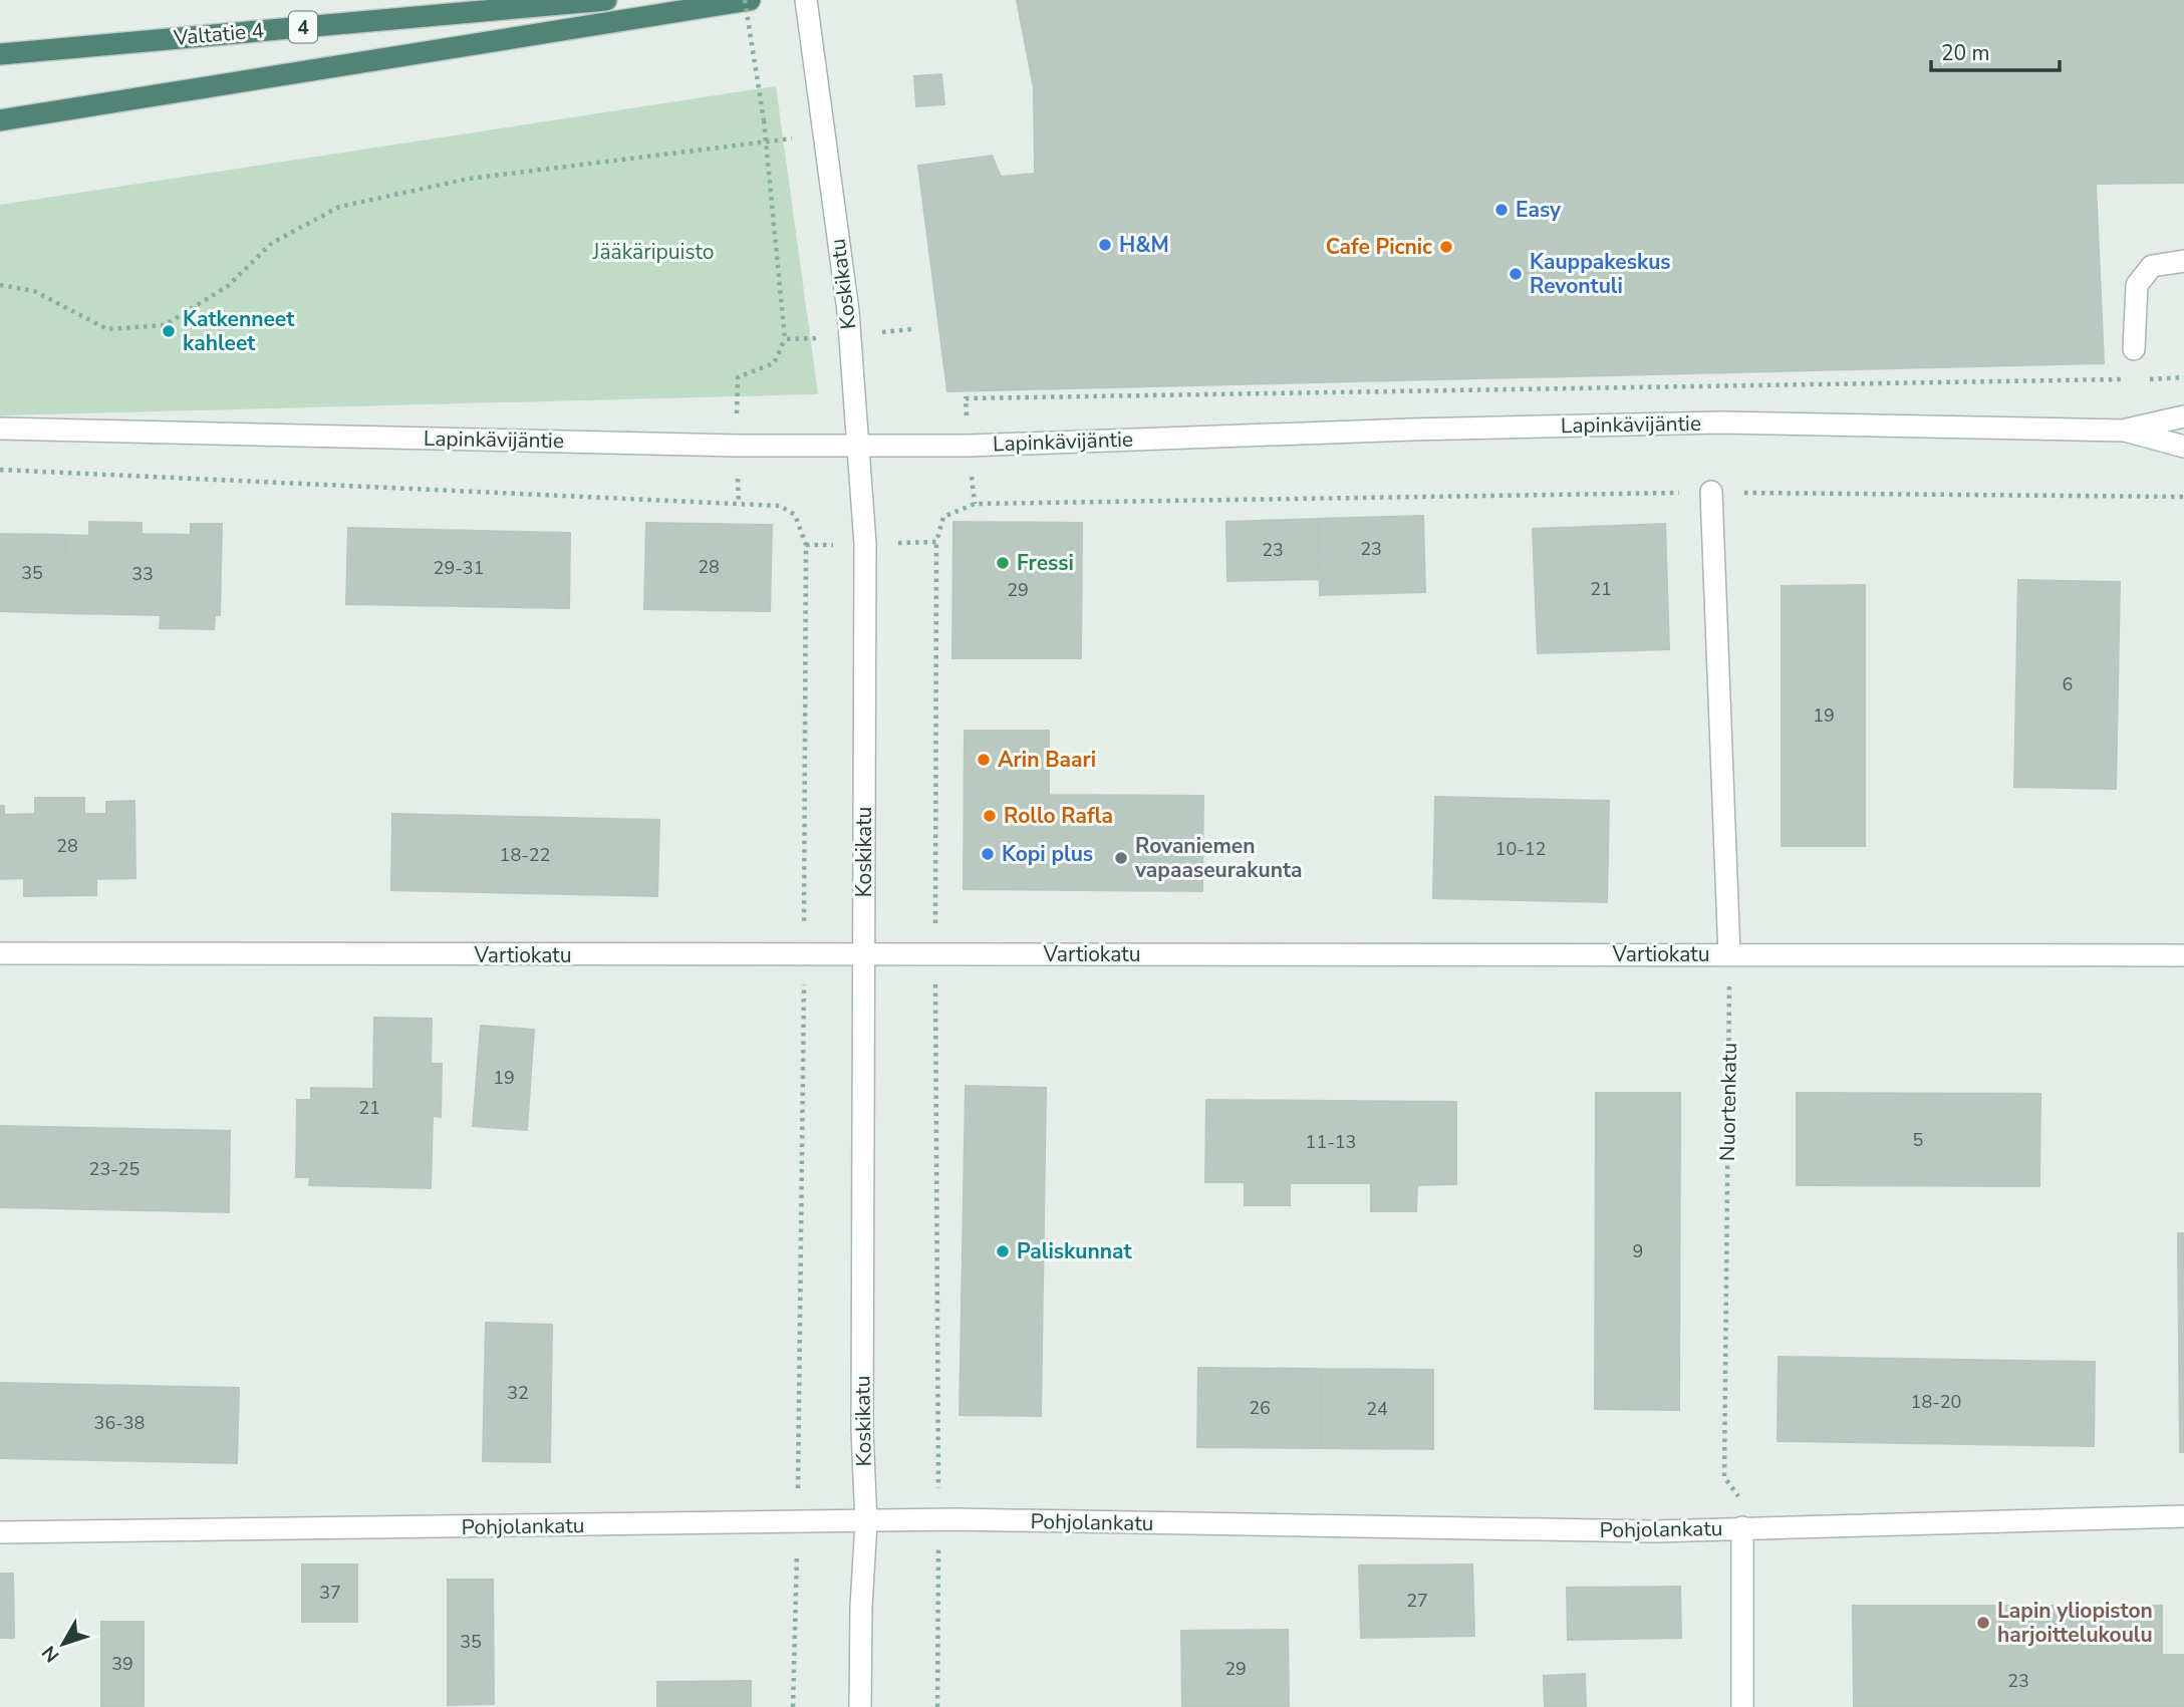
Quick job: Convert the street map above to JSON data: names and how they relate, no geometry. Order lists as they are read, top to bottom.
{
  "streets": {
    "highway": ["4", "Valtatie 4"],
    "street": [
      "Koskikatu",
      "Lapinkävijäntie",
      "Vartiokatu",
      "Pohjolankatu"
    ],
    "path": ["Nuortenkatu"]
  },
  "crossings": [
    ["Koskikatu", "Lapinkävijäntie"],
    ["Koskikatu", "Vartiokatu"],
    ["Koskikatu", "Pohjolankatu"],
    ["Vartiokatu", "Nuortenkatu"],
    ["Nuortenkatu", "Pohjolankatu"]
  ],
  "parks": ["Jääkäripuisto"],
  "places": [
    "Easy",
    "H&M",
    "Cafe Picnic",
    "Kauppakeskus Revontuli",
    "Katkenneet kahleet",
    "Fressi",
    "Arin Baari",
    "Rollo Rafla",
    "Kopi plus",
    "Rovaniemen vapaaseurakunta",
    "Paliskunnat",
    "Lapin yliopiston harjoittelukoulu"
  ],
  "house_numbers": [
    "23",
    "23",
    "28",
    "29-31",
    "35",
    "33",
    "21",
    "29",
    "6",
    "19",
    "28",
    "10-12",
    "18-22",
    "19",
    "21",
    "5",
    "11-13",
    "23-25",
    "9",
    "32",
    "18-20",
    "26",
    "24",
    "36-38",
    "37",
    "27",
    "35",
    "39",
    "29",
    "23"
  ],
  "scale_bar": "20 m",
  "north": "bottom left"
}
